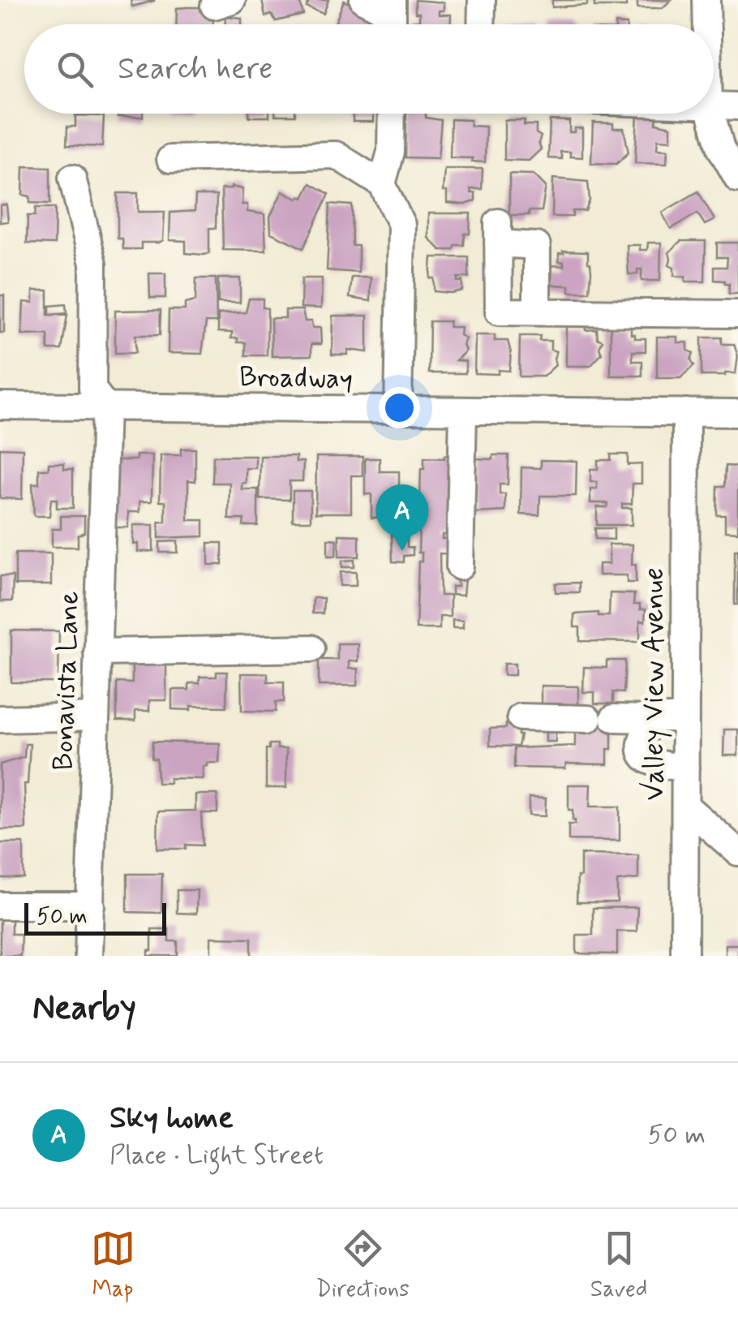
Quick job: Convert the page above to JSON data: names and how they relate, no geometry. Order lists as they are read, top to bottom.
{
  "streets": {
    "street": ["Broadway", "Bonavista Lane", "Valley View Avenue"]
  },
  "crossings": [
    ["Broadway", "Bonavista Lane"],
    ["Broadway", "Valley View Avenue"]
  ],
  "scale_bar": "50 m",
  "page": {
    "search": "Search here",
    "pins": "A",
    "scale": "50 m",
    "heading": "Nearby",
    "list": [
      {
        "mark": "A",
        "name": "Sky home",
        "note": "Place · Light Street",
        "value": "50 m"
      }
    ],
    "nav": ["Map", "Directions", "Saved"]
  }
}
